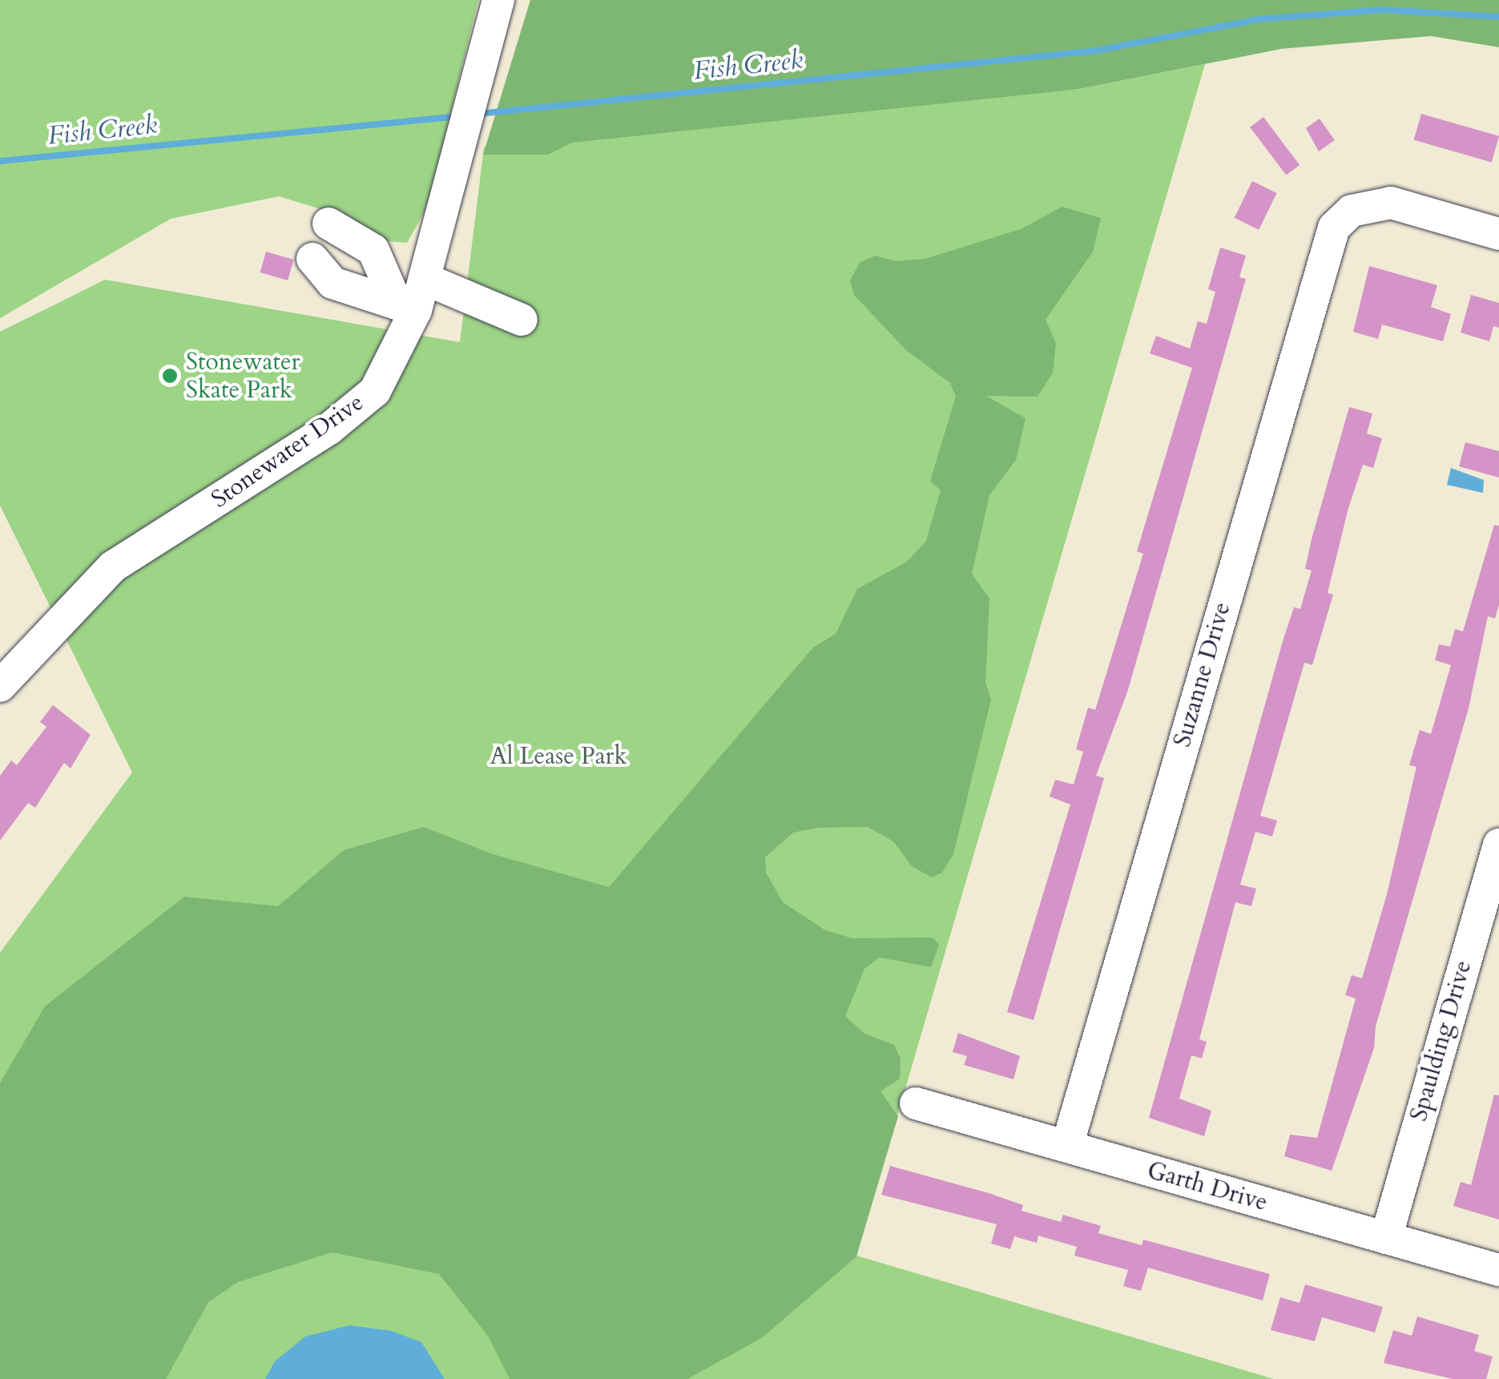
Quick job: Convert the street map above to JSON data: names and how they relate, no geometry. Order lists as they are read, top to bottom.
{
  "streets": {
    "street": [
      "Stonewater Drive",
      "Suzanne Drive",
      "Spaulding Drive",
      "Garth Drive"
    ]
  },
  "crossings": [
    ["Suzanne Drive", "Garth Drive"],
    ["Spaulding Drive", "Garth Drive"]
  ],
  "water": ["Fish Creek"],
  "parks": ["Al Lease Park"],
  "places": ["Stonewater Skate Park"]
}
